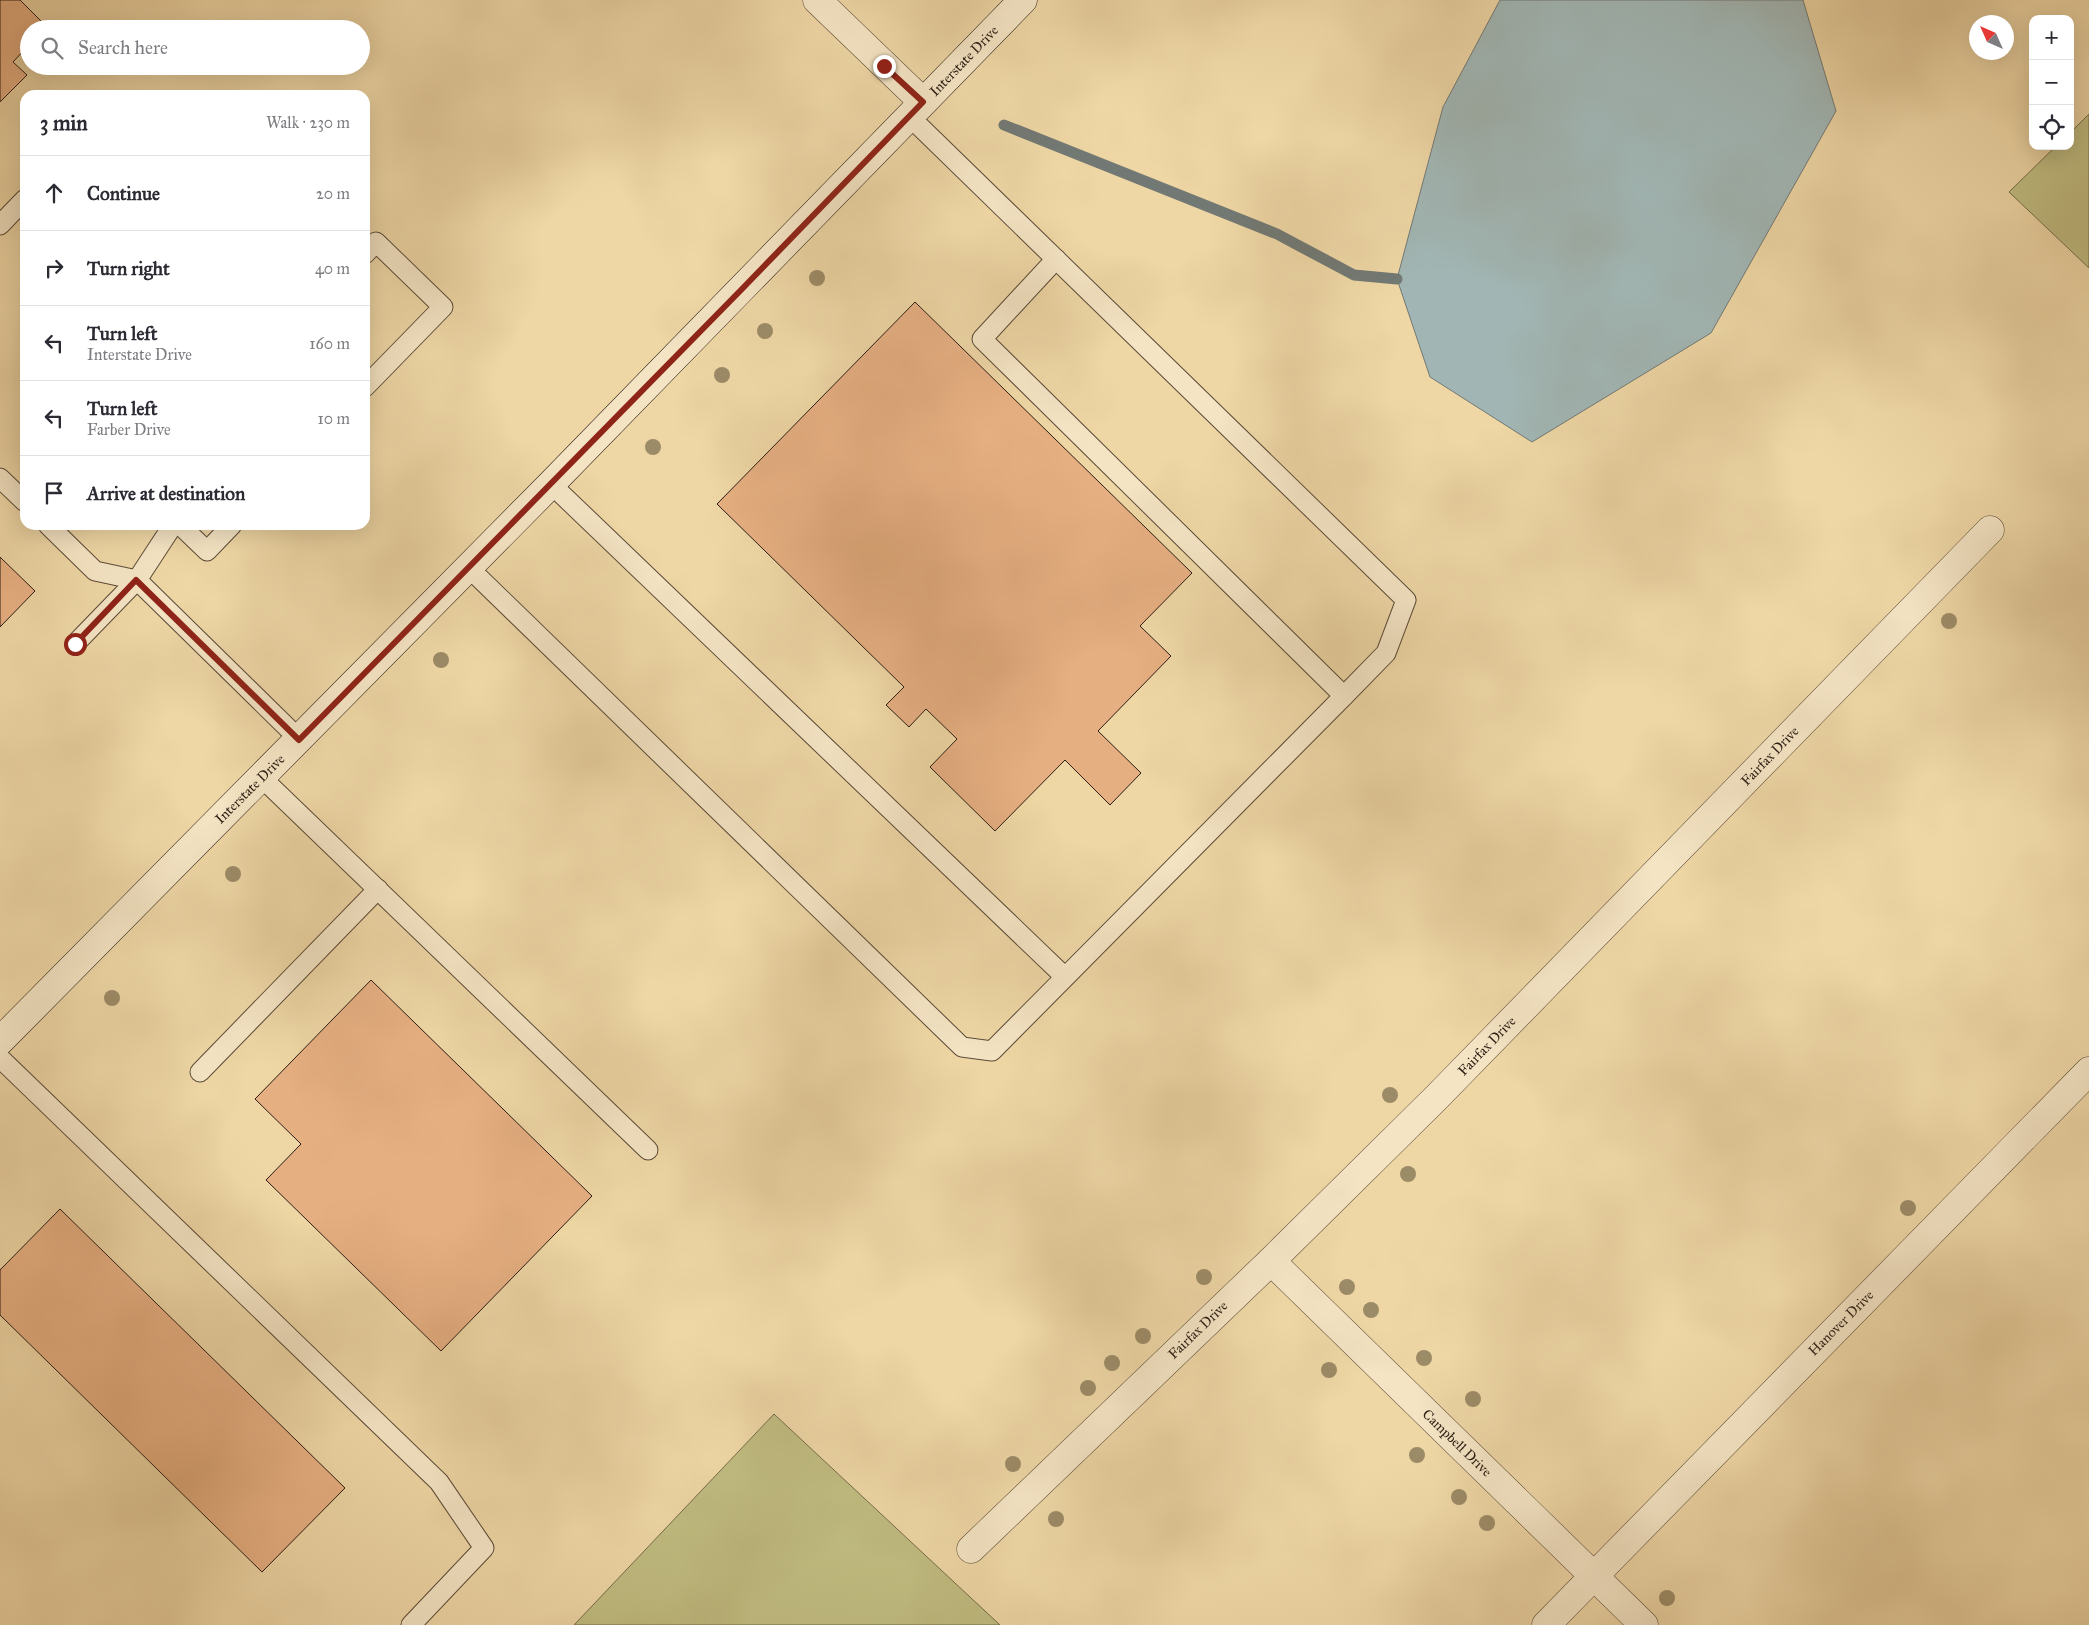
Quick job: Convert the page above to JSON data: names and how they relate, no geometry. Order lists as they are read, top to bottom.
{
  "streets": {
    "street": [
      "Interstate Drive",
      "Fairfax Drive",
      "Hanover Drive",
      "Campbell Drive"
    ]
  },
  "crossings": [
    ["Fairfax Drive", "Campbell Drive"],
    ["Hanover Drive", "Campbell Drive"]
  ],
  "north": "top left",
  "page": {
    "map_buttons": ["+", "−"],
    "search": "Search here",
    "heading": ["3 min", "Walk · 230 m"],
    "list": [
      ["Continue", "20 m"],
      ["Turn right", "40 m"],
      ["Turn left", "Interstate Drive", "160 m"],
      ["Turn left", "Farber Drive", "10 m"],
      "Arrive at destination"
    ]
  }
}
